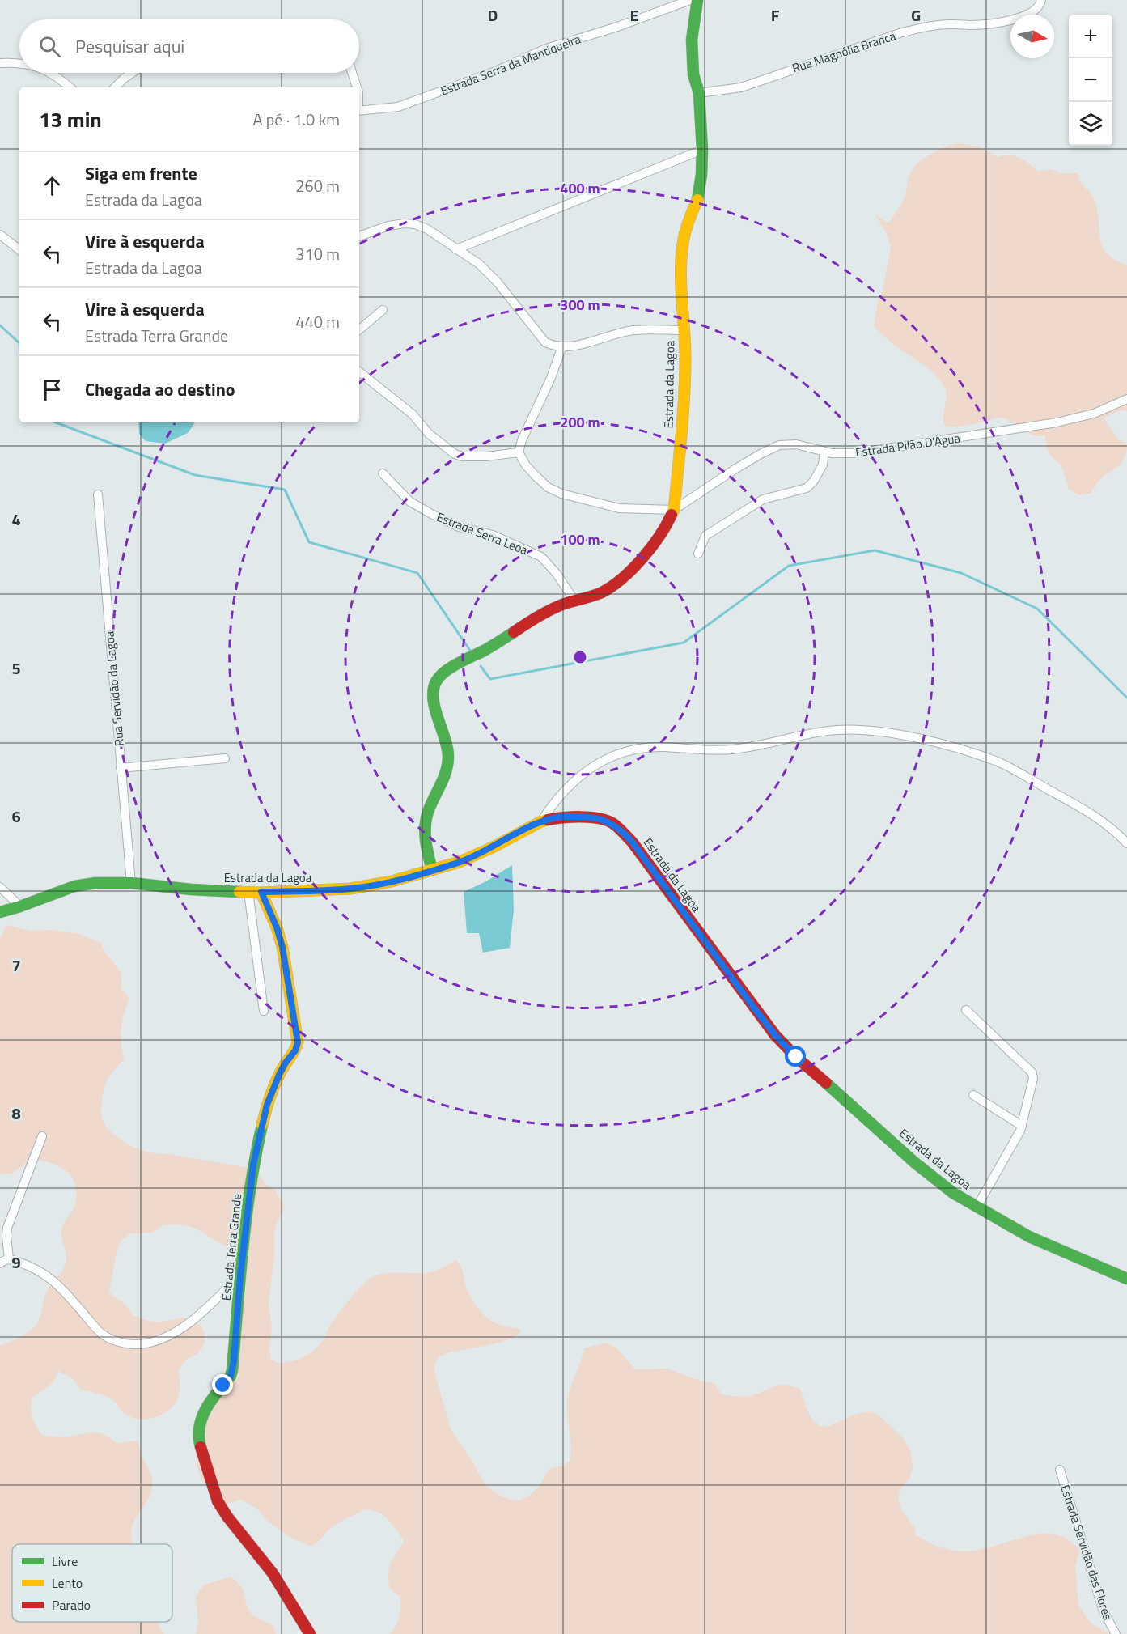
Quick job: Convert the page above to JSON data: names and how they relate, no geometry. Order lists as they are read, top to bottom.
{
  "streets": {
    "street": [
      "Rua Magnólia Branca",
      "Estrada Serra da Mantiqueira",
      "Estrada da Lagoa",
      "Estrada Pilão D'Água",
      "Estrada Serra Leoa",
      "Rua Servidão da Lagoa",
      "Estrada Terra Grande",
      "Estrada Servidão das Flores"
    ]
  },
  "crossings": [
    ["Rua Magnólia Branca", "Estrada da Lagoa"],
    ["Estrada da Lagoa", "Estrada Pilão D'Água"],
    ["Estrada da Lagoa", "Estrada Serra Leoa"],
    ["Estrada da Lagoa", "Rua Servidão da Lagoa"],
    ["Estrada da Lagoa", "Estrada Terra Grande"]
  ],
  "legend": ["Livre", "Lento", "Parado"],
  "north": "right",
  "page": {
    "map_buttons": ["+", "−"],
    "search": "Pesquisar aqui",
    "heading": ["13 min", "A pé · 1.0 km"],
    "list": [
      ["Siga em frente", "Estrada da Lagoa", "260 m"],
      ["Vire à esquerda", "Estrada da Lagoa", "310 m"],
      ["Vire à esquerda", "Estrada Terra Grande", "440 m"],
      "Chegada ao destino"
    ]
  },
  "grid": {
    "columns": [
      "D",
      "E",
      "F",
      "G"
    ],
    "rows": [
      "4",
      "5",
      "6",
      "7",
      "8",
      "9"
    ]
  },
  "rings": [
    "400 m",
    "300 m",
    "200 m",
    "100 m"
  ]
}
